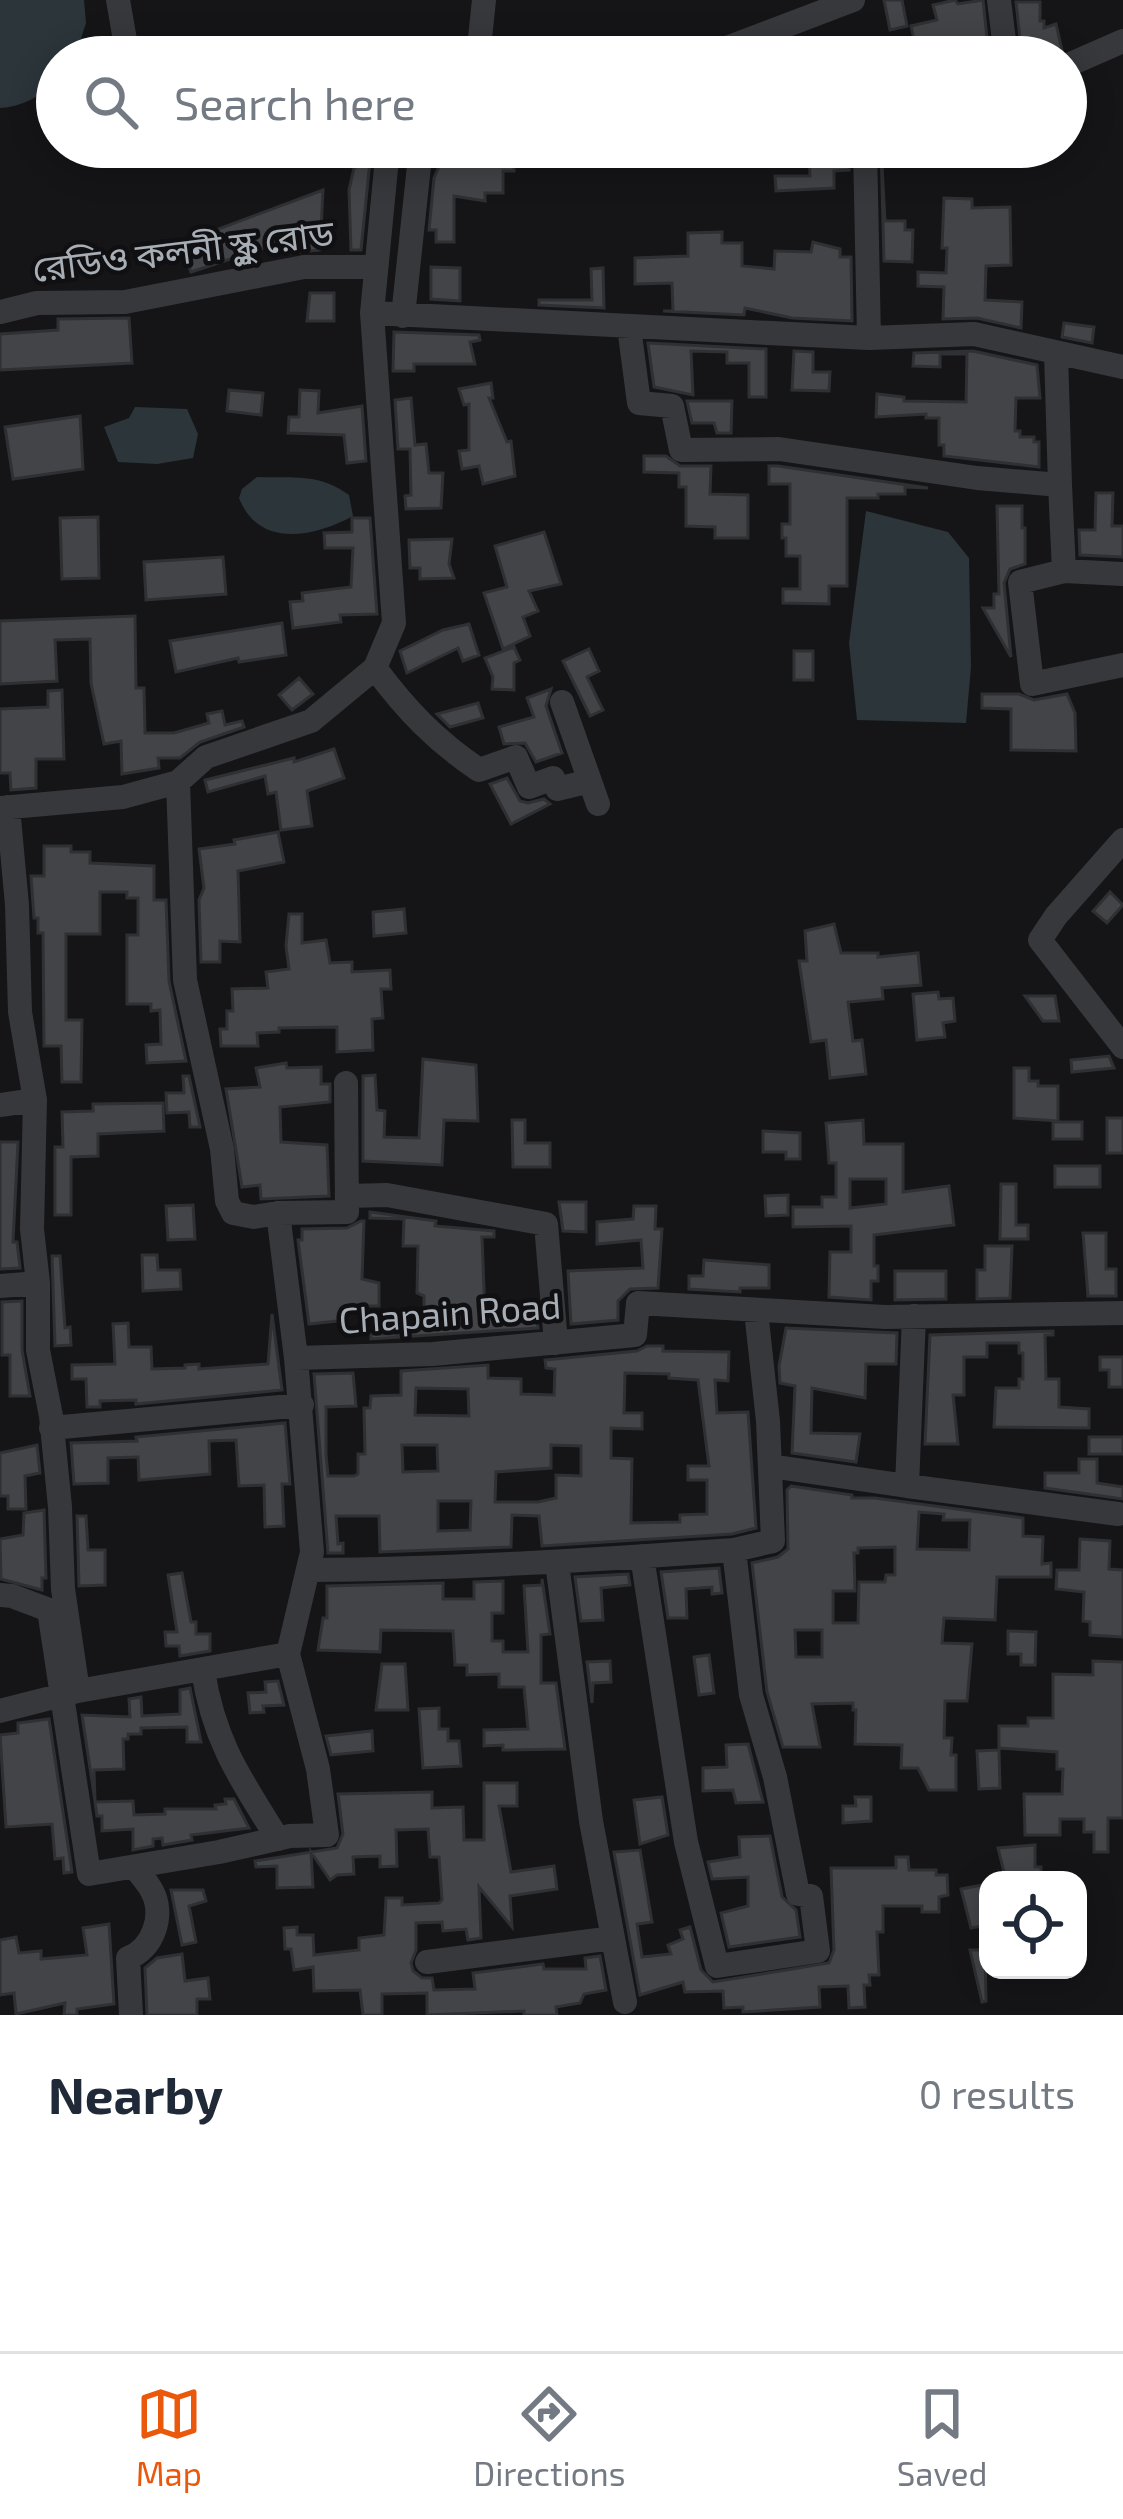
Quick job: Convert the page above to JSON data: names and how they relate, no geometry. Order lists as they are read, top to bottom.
{
  "streets": {
    "street": ["রেডিও কলনী স্কুল রোড", "Chapain Road"]
  },
  "page": {
    "search": "Search here",
    "heading": ["Nearby", "0 results"],
    "nav": ["Map", "Directions", "Saved"]
  }
}
